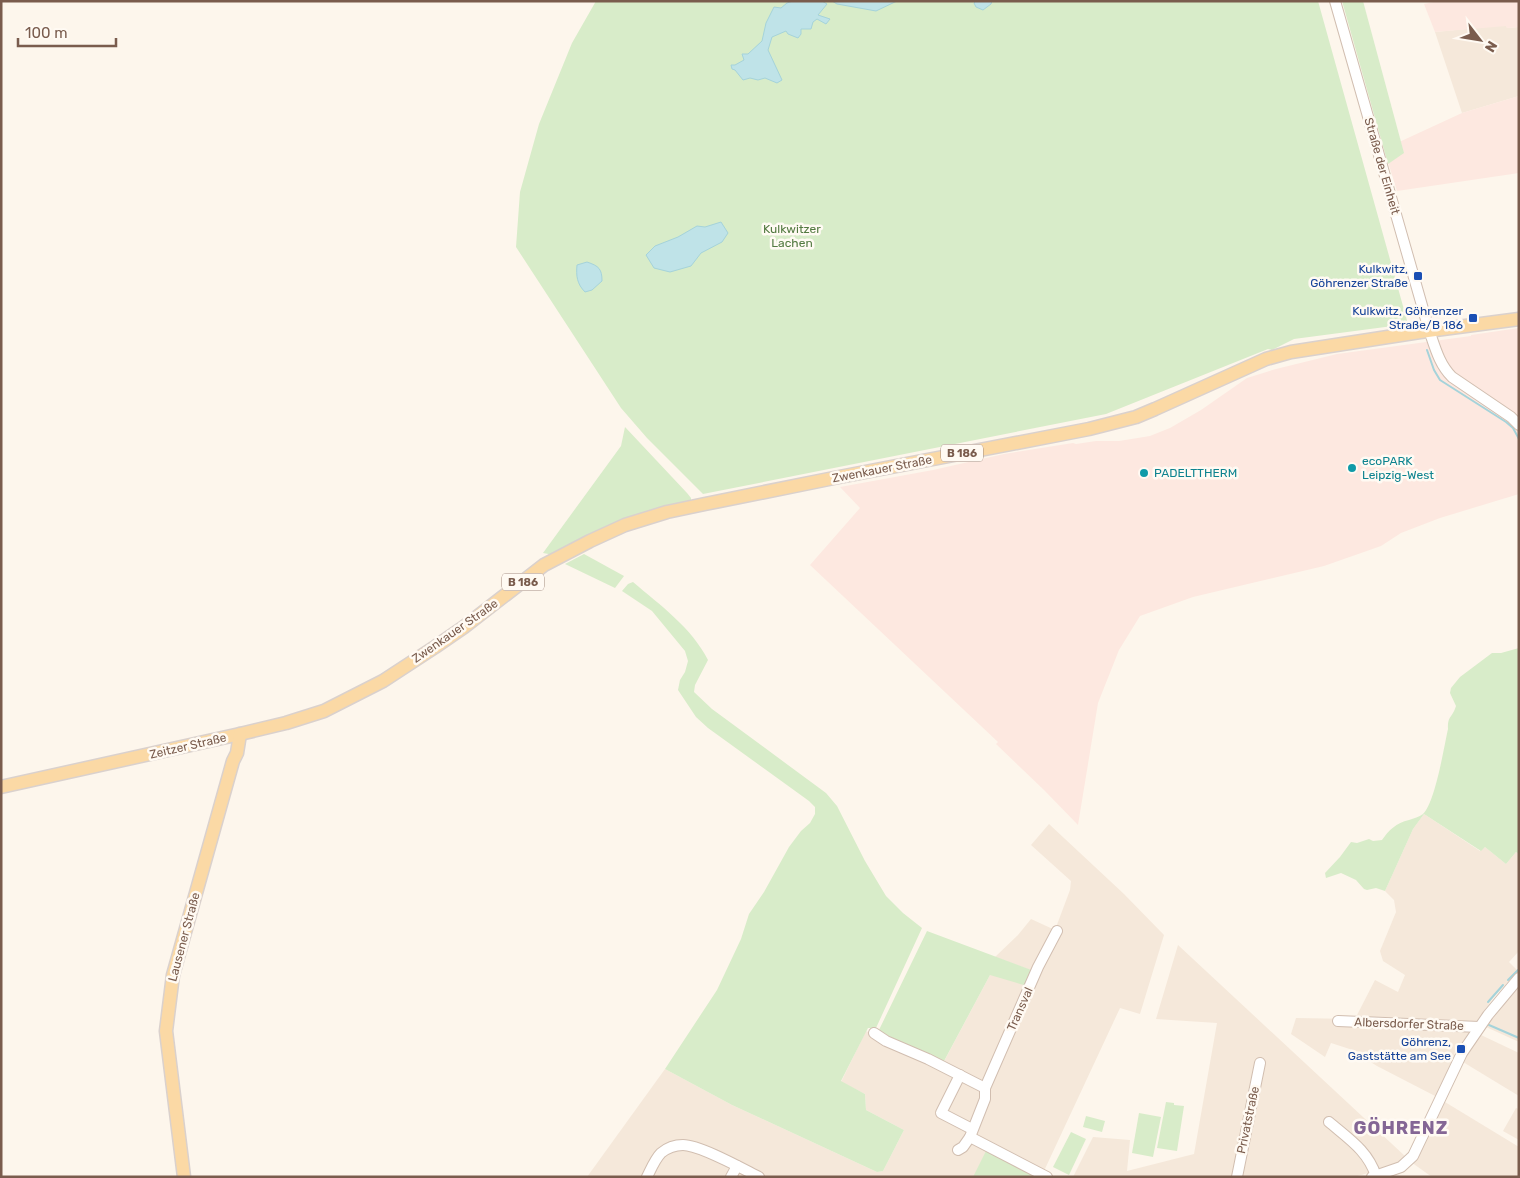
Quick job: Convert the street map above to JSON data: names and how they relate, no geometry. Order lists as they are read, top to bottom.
{
  "streets": {
    "main road": [
      "B 186",
      "Zwenkauer Straße",
      "Zeitzer Straße",
      "Lausener Straße"
    ],
    "street": [
      "Straße der Einheit",
      "Transval",
      "Albersdorfer Straße",
      "Privatstraße"
    ]
  },
  "crossings": [
    ["Straße der Einheit", "Zwenkauer Straße"],
    ["Zwenkauer Straße", "Zeitzer Straße"],
    ["Zeitzer Straße", "Lausener Straße"]
  ],
  "districts": ["GÖHRENZ"],
  "parks": ["Kulkwitzer Lachen"],
  "places": {
    "transit": ["Kulkwitz, Göhrenzer Straße", "Kulkwitz, Göhrenzer Straße/B 186", "Göhrenz, Gaststätte am See"],
    "other": ["ecoPARK Leipzig-West", "PADELTTHERM"]
  },
  "scale_bar": "100 m",
  "north": "bottom right"
}
